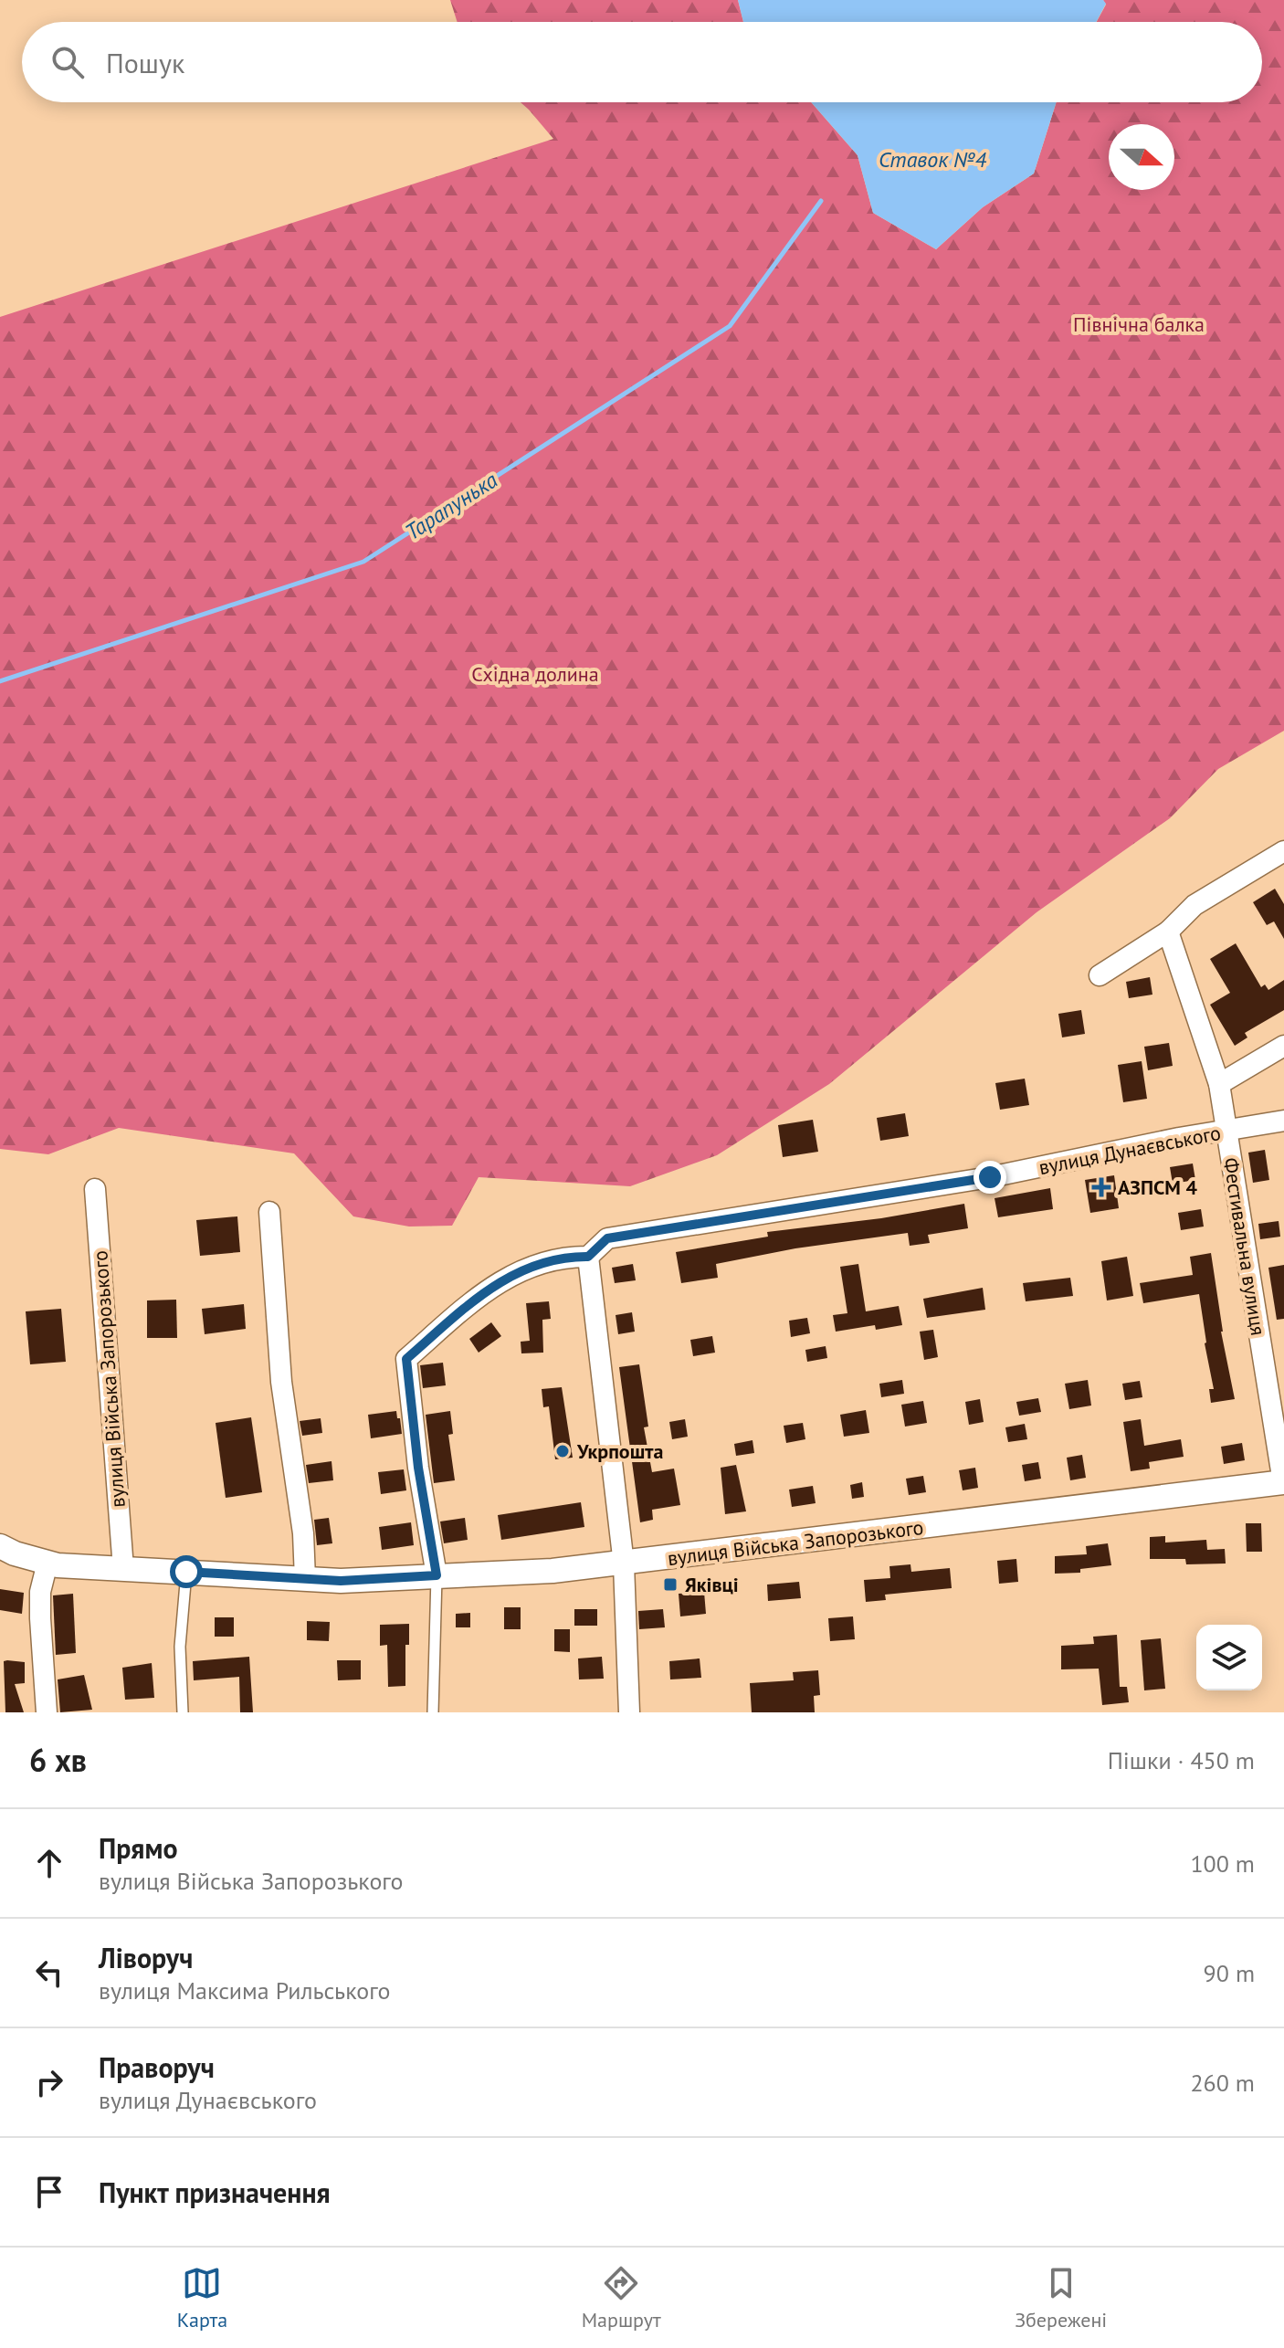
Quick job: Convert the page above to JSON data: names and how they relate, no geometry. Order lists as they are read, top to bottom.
{
  "streets": {
    "street": ["вулиця Дунаєвського", "Фестивальна вулиця", "вулиця Війська Запорозького"]
  },
  "crossings": [
    ["вулиця Дунаєвського", "Фестивальна вулиця"],
    ["вулиця Дунаєвського", "вулиця Війська Запорозького"],
    ["Фестивальна вулиця", "вулиця Війська Запорозького"]
  ],
  "water": ["Ставок №4", "Тарапунька"],
  "parks": ["Північна балка", "Східна долина"],
  "places": {
    "health": ["АЗПСМ 4"],
    "other": ["Укрпошта"],
    "transit": ["Яківці"]
  },
  "north": "right",
  "page": {
    "search": "Пошук",
    "heading": ["6 хв", "Пішки · 450 m"],
    "list": [
      ["Прямо", "вулиця Війська Запорозького", "100 m"],
      ["Ліворуч", "вулиця Максима Рильського", "90 m"],
      ["Праворуч", "вулиця Дунаєвського", "260 m"],
      "Пункт призначення"
    ],
    "nav": ["Карта", "Маршрут", "Збережені"]
  }
}
